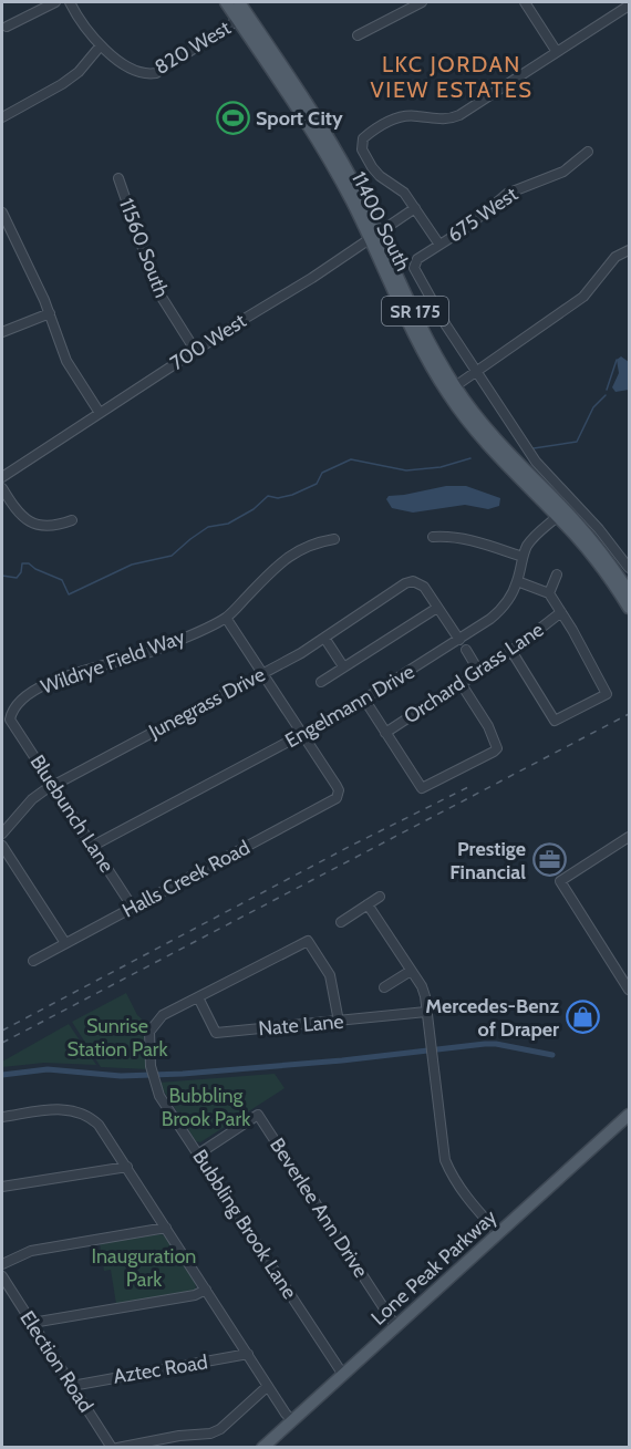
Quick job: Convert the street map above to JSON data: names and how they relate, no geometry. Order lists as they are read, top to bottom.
{
  "streets": {
    "main road": ["11400 South", "SR 175", "Lone Peak Parkway"],
    "street": [
      "820 West",
      "675 West",
      "11560 South",
      "700 West",
      "Wildrye Field Way",
      "Orchard Grass Lane",
      "Junegrass Drive",
      "Engelmann Drive",
      "Bluebunch Lane",
      "Halls Creek Road",
      "Nate Lane",
      "Beverlee Ann Drive",
      "Bubbling Brook Lane",
      "Election Road",
      "Aztec Road"
    ]
  },
  "crossings": [
    ["820 West", "11400 South"],
    ["11400 South", "700 West"],
    ["11400 South", "Engelmann Drive"],
    ["11560 South", "700 West"],
    ["Wildrye Field Way", "Bluebunch Lane"],
    ["Junegrass Drive", "Bluebunch Lane"],
    ["Engelmann Drive", "Bluebunch Lane"],
    ["Engelmann Drive", "Halls Creek Road"],
    ["Bluebunch Lane", "Halls Creek Road"],
    ["Nate Lane", "Bubbling Brook Lane"],
    ["Beverlee Ann Drive", "Bubbling Brook Lane"],
    ["Beverlee Ann Drive", "Lone Peak Parkway"],
    ["Bubbling Brook Lane", "Lone Peak Parkway"],
    ["Election Road", "Aztec Road"]
  ],
  "districts": ["LKC JORDAN VIEW ESTATES"],
  "parks": ["Sunrise Station Park", "Bubbling Brook Park", "Inauguration Park"],
  "places": {
    "sports": ["Sport City"],
    "office": ["Prestige Financial"],
    "shop": ["Mercedes-Benz of Draper"]
  }
}
